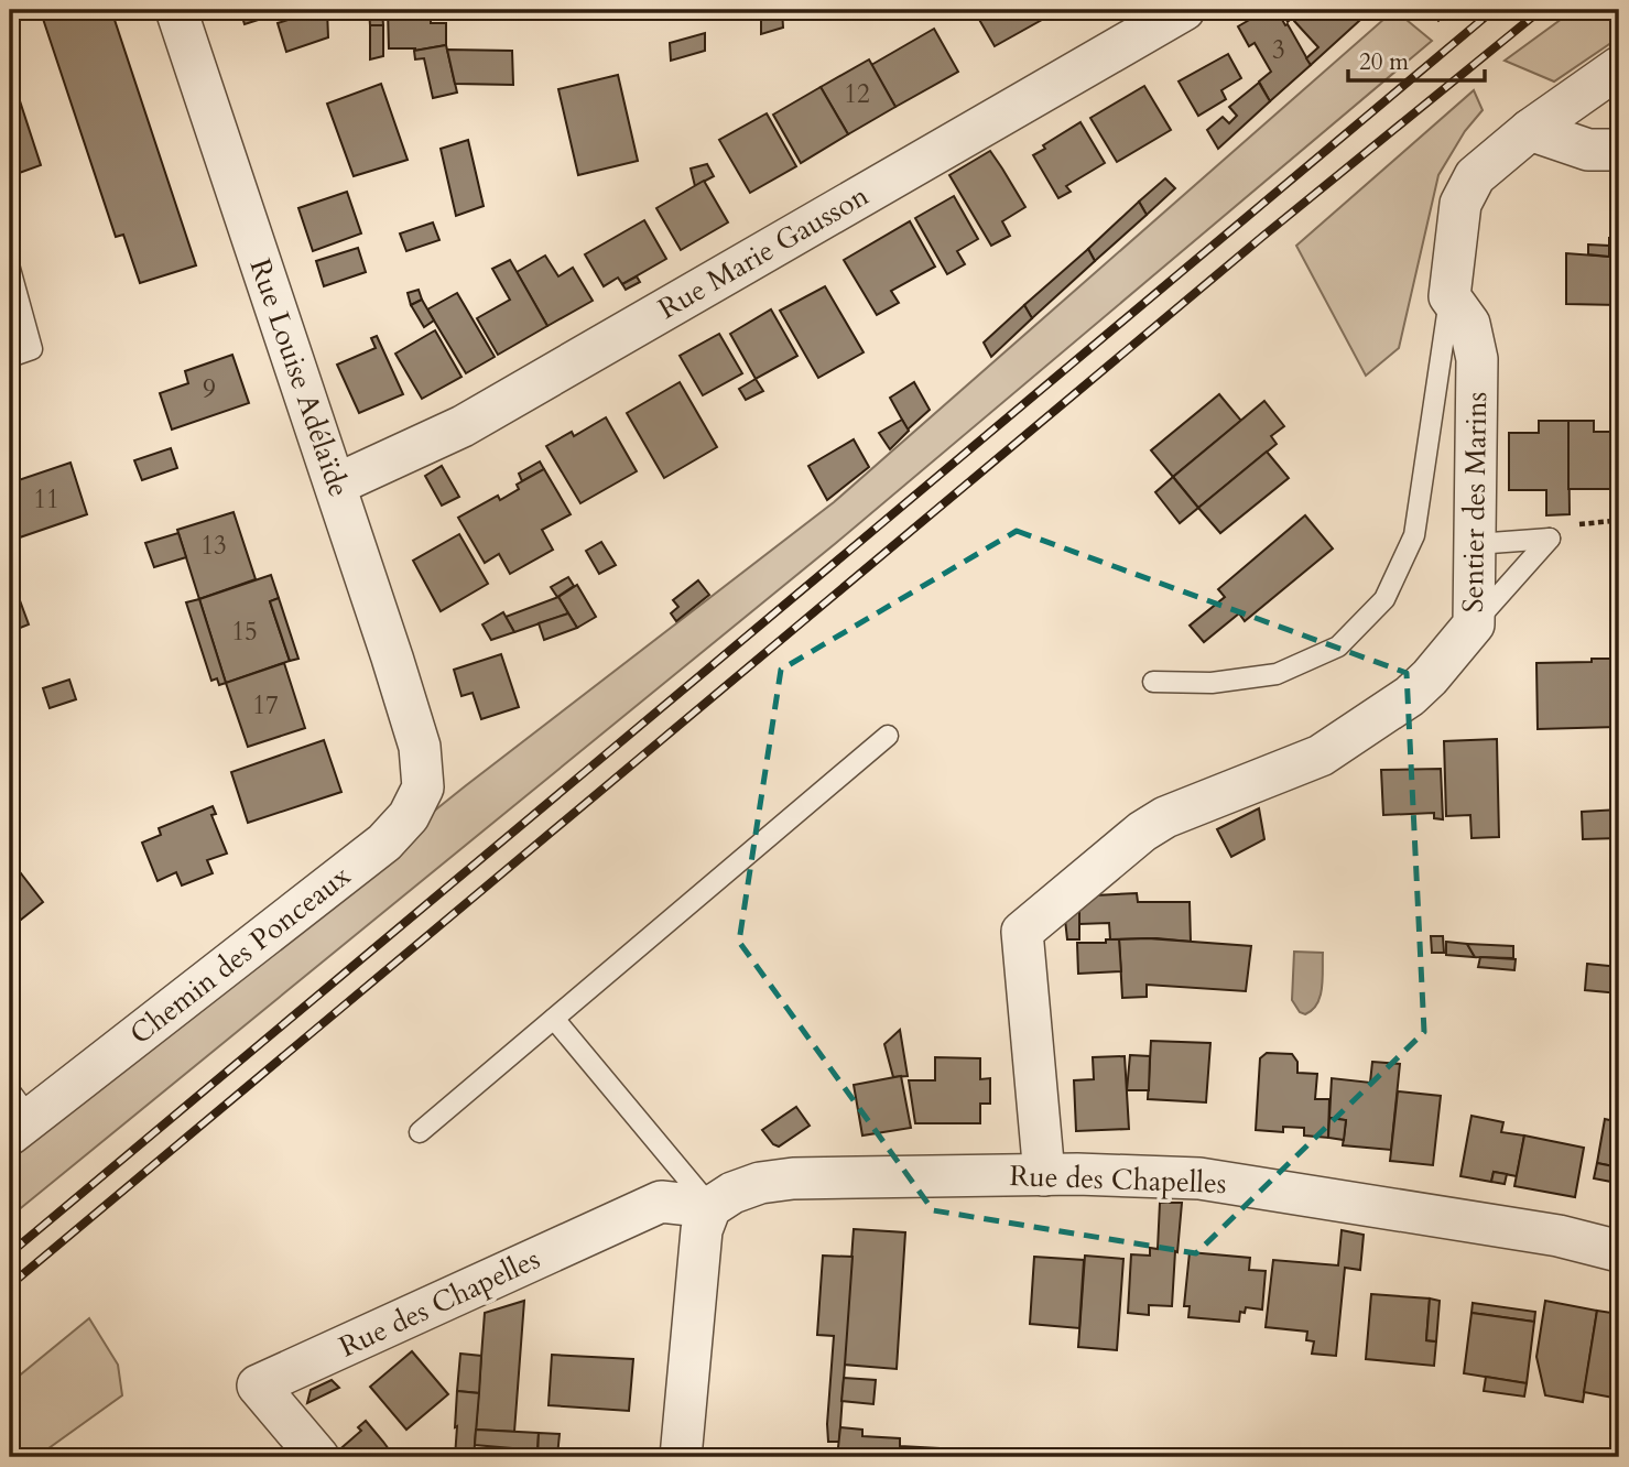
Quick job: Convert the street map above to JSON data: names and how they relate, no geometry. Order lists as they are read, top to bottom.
{
  "streets": {
    "street": [
      "Rue Marie Gausson",
      "Rue Louise Adélaïde",
      "Sentier des Marins",
      "Chemin des Ponceaux",
      "Rue des Chapelles"
    ]
  },
  "crossings": [
    ["Rue Marie Gausson", "Rue Louise Adélaïde"],
    ["Rue Louise Adélaïde", "Chemin des Ponceaux"],
    ["Sentier des Marins", "Rue des Chapelles"]
  ],
  "house_numbers": [
    "3",
    "12",
    "9",
    "11",
    "13",
    "15",
    "17"
  ],
  "scale_bar": "20 m"
}
